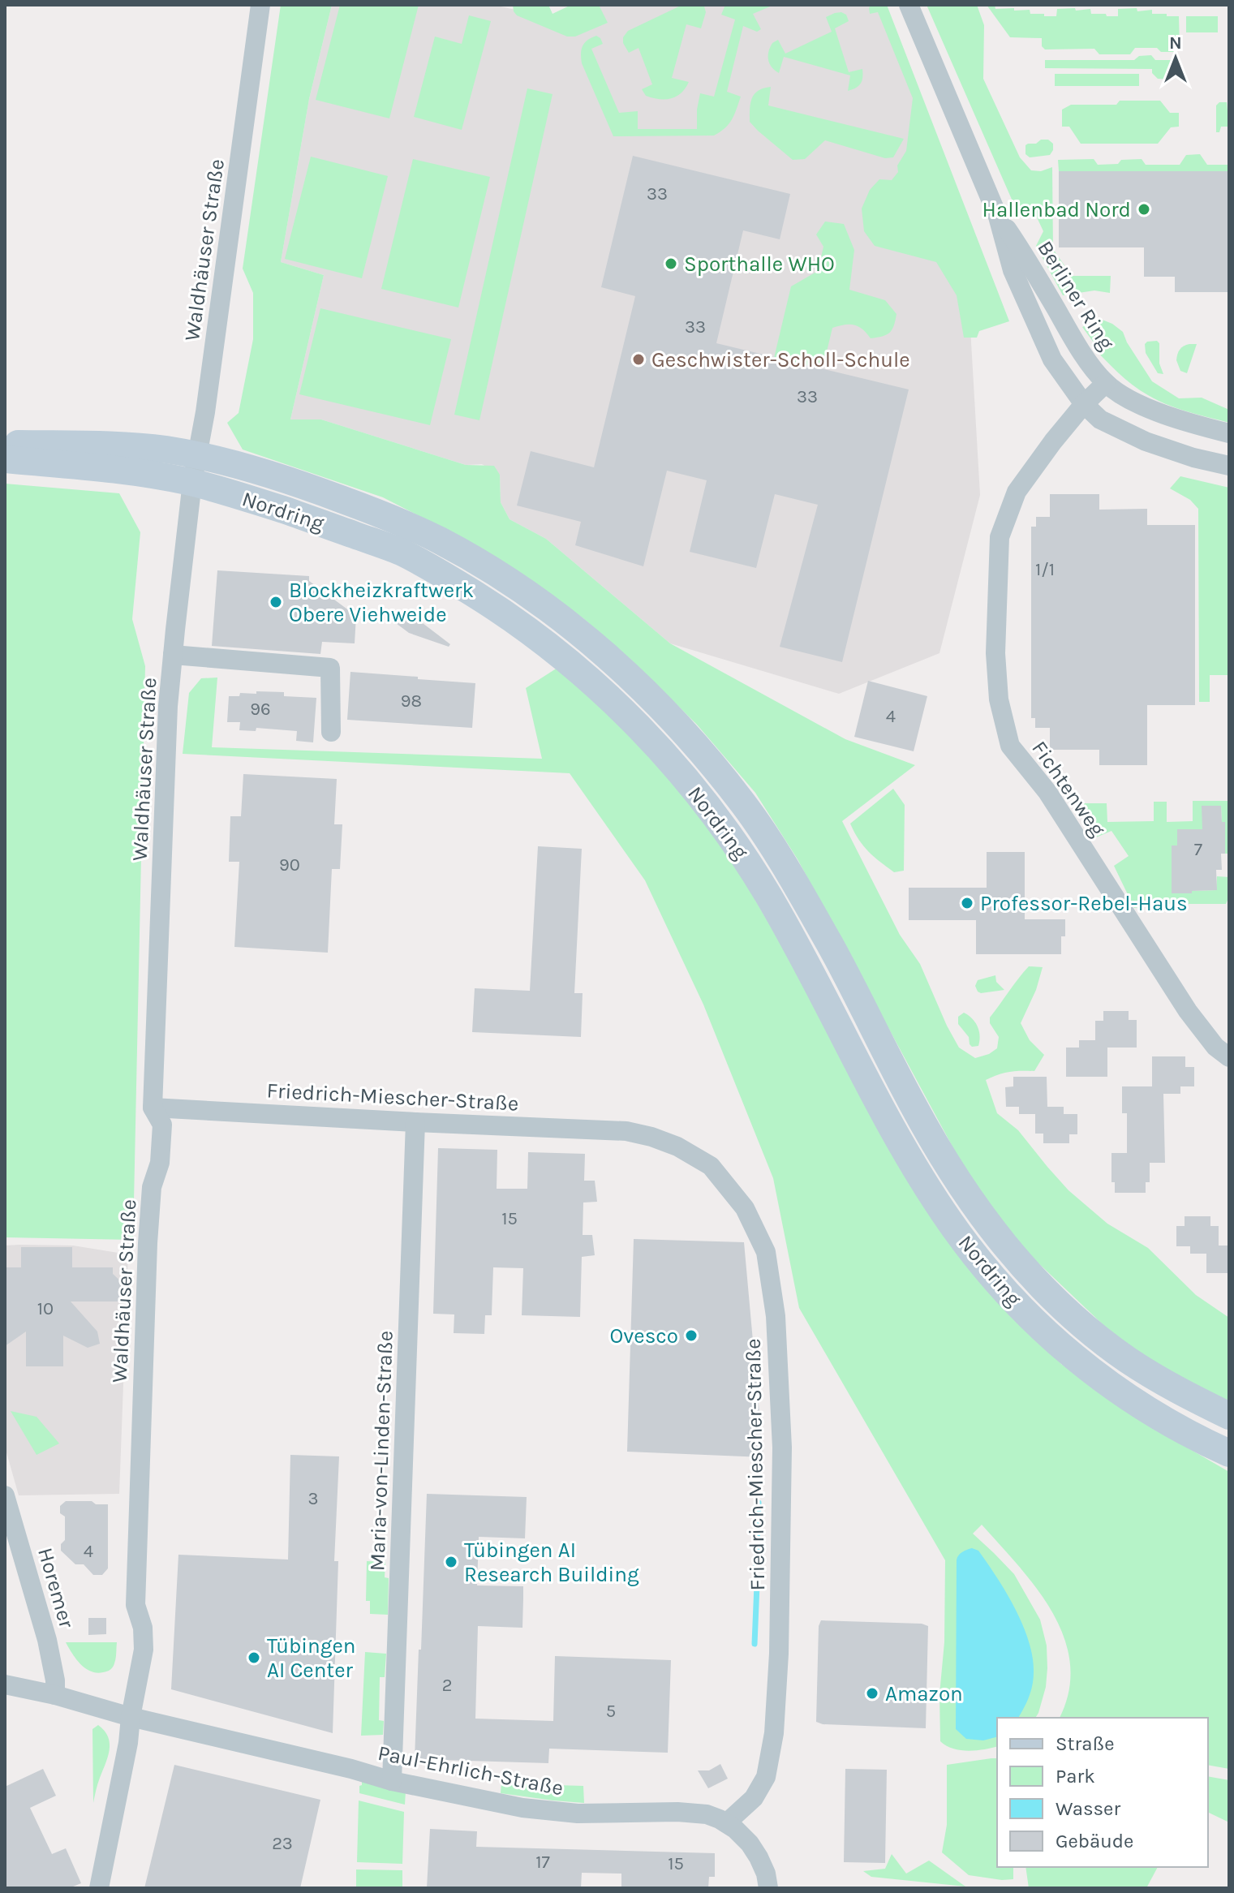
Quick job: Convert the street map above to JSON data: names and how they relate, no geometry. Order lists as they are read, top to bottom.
{
  "streets": {
    "street": [
      "Waldhäuser Straße",
      "Berliner Ring",
      "Nordring",
      "Fichtenweg",
      "Friedrich-Miescher-Straße",
      "Maria-von-Linden-Straße",
      "Horemer",
      "Paul-Ehrlich-Straße"
    ]
  },
  "crossings": [
    ["Waldhäuser Straße", "Nordring"],
    ["Waldhäuser Straße", "Friedrich-Miescher-Straße"],
    ["Waldhäuser Straße", "Paul-Ehrlich-Straße"],
    ["Berliner Ring", "Fichtenweg"],
    ["Friedrich-Miescher-Straße", "Maria-von-Linden-Straße"],
    ["Friedrich-Miescher-Straße", "Paul-Ehrlich-Straße"],
    ["Maria-von-Linden-Straße", "Paul-Ehrlich-Straße"],
    ["Horemer", "Paul-Ehrlich-Straße"]
  ],
  "places": [
    "Hallenbad Nord",
    "Sporthalle WHO",
    "Geschwister-Scholl-Schule",
    "Blockheizkraftwerk Obere Viehweide",
    "Professor-Rebel-Haus",
    "Ovesco",
    "Tübingen AI Research Building",
    "Tübingen AI Center",
    "Amazon"
  ],
  "house_numbers": [
    "33",
    "33",
    "33",
    "1/1",
    "98",
    "96",
    "4",
    "7",
    "90",
    "15",
    "10",
    "3",
    "4",
    "2",
    "5",
    "23",
    "17",
    "15"
  ],
  "legend": [
    "Straße",
    "Park",
    "Wasser",
    "Gebäude"
  ],
  "north": "top"
}
